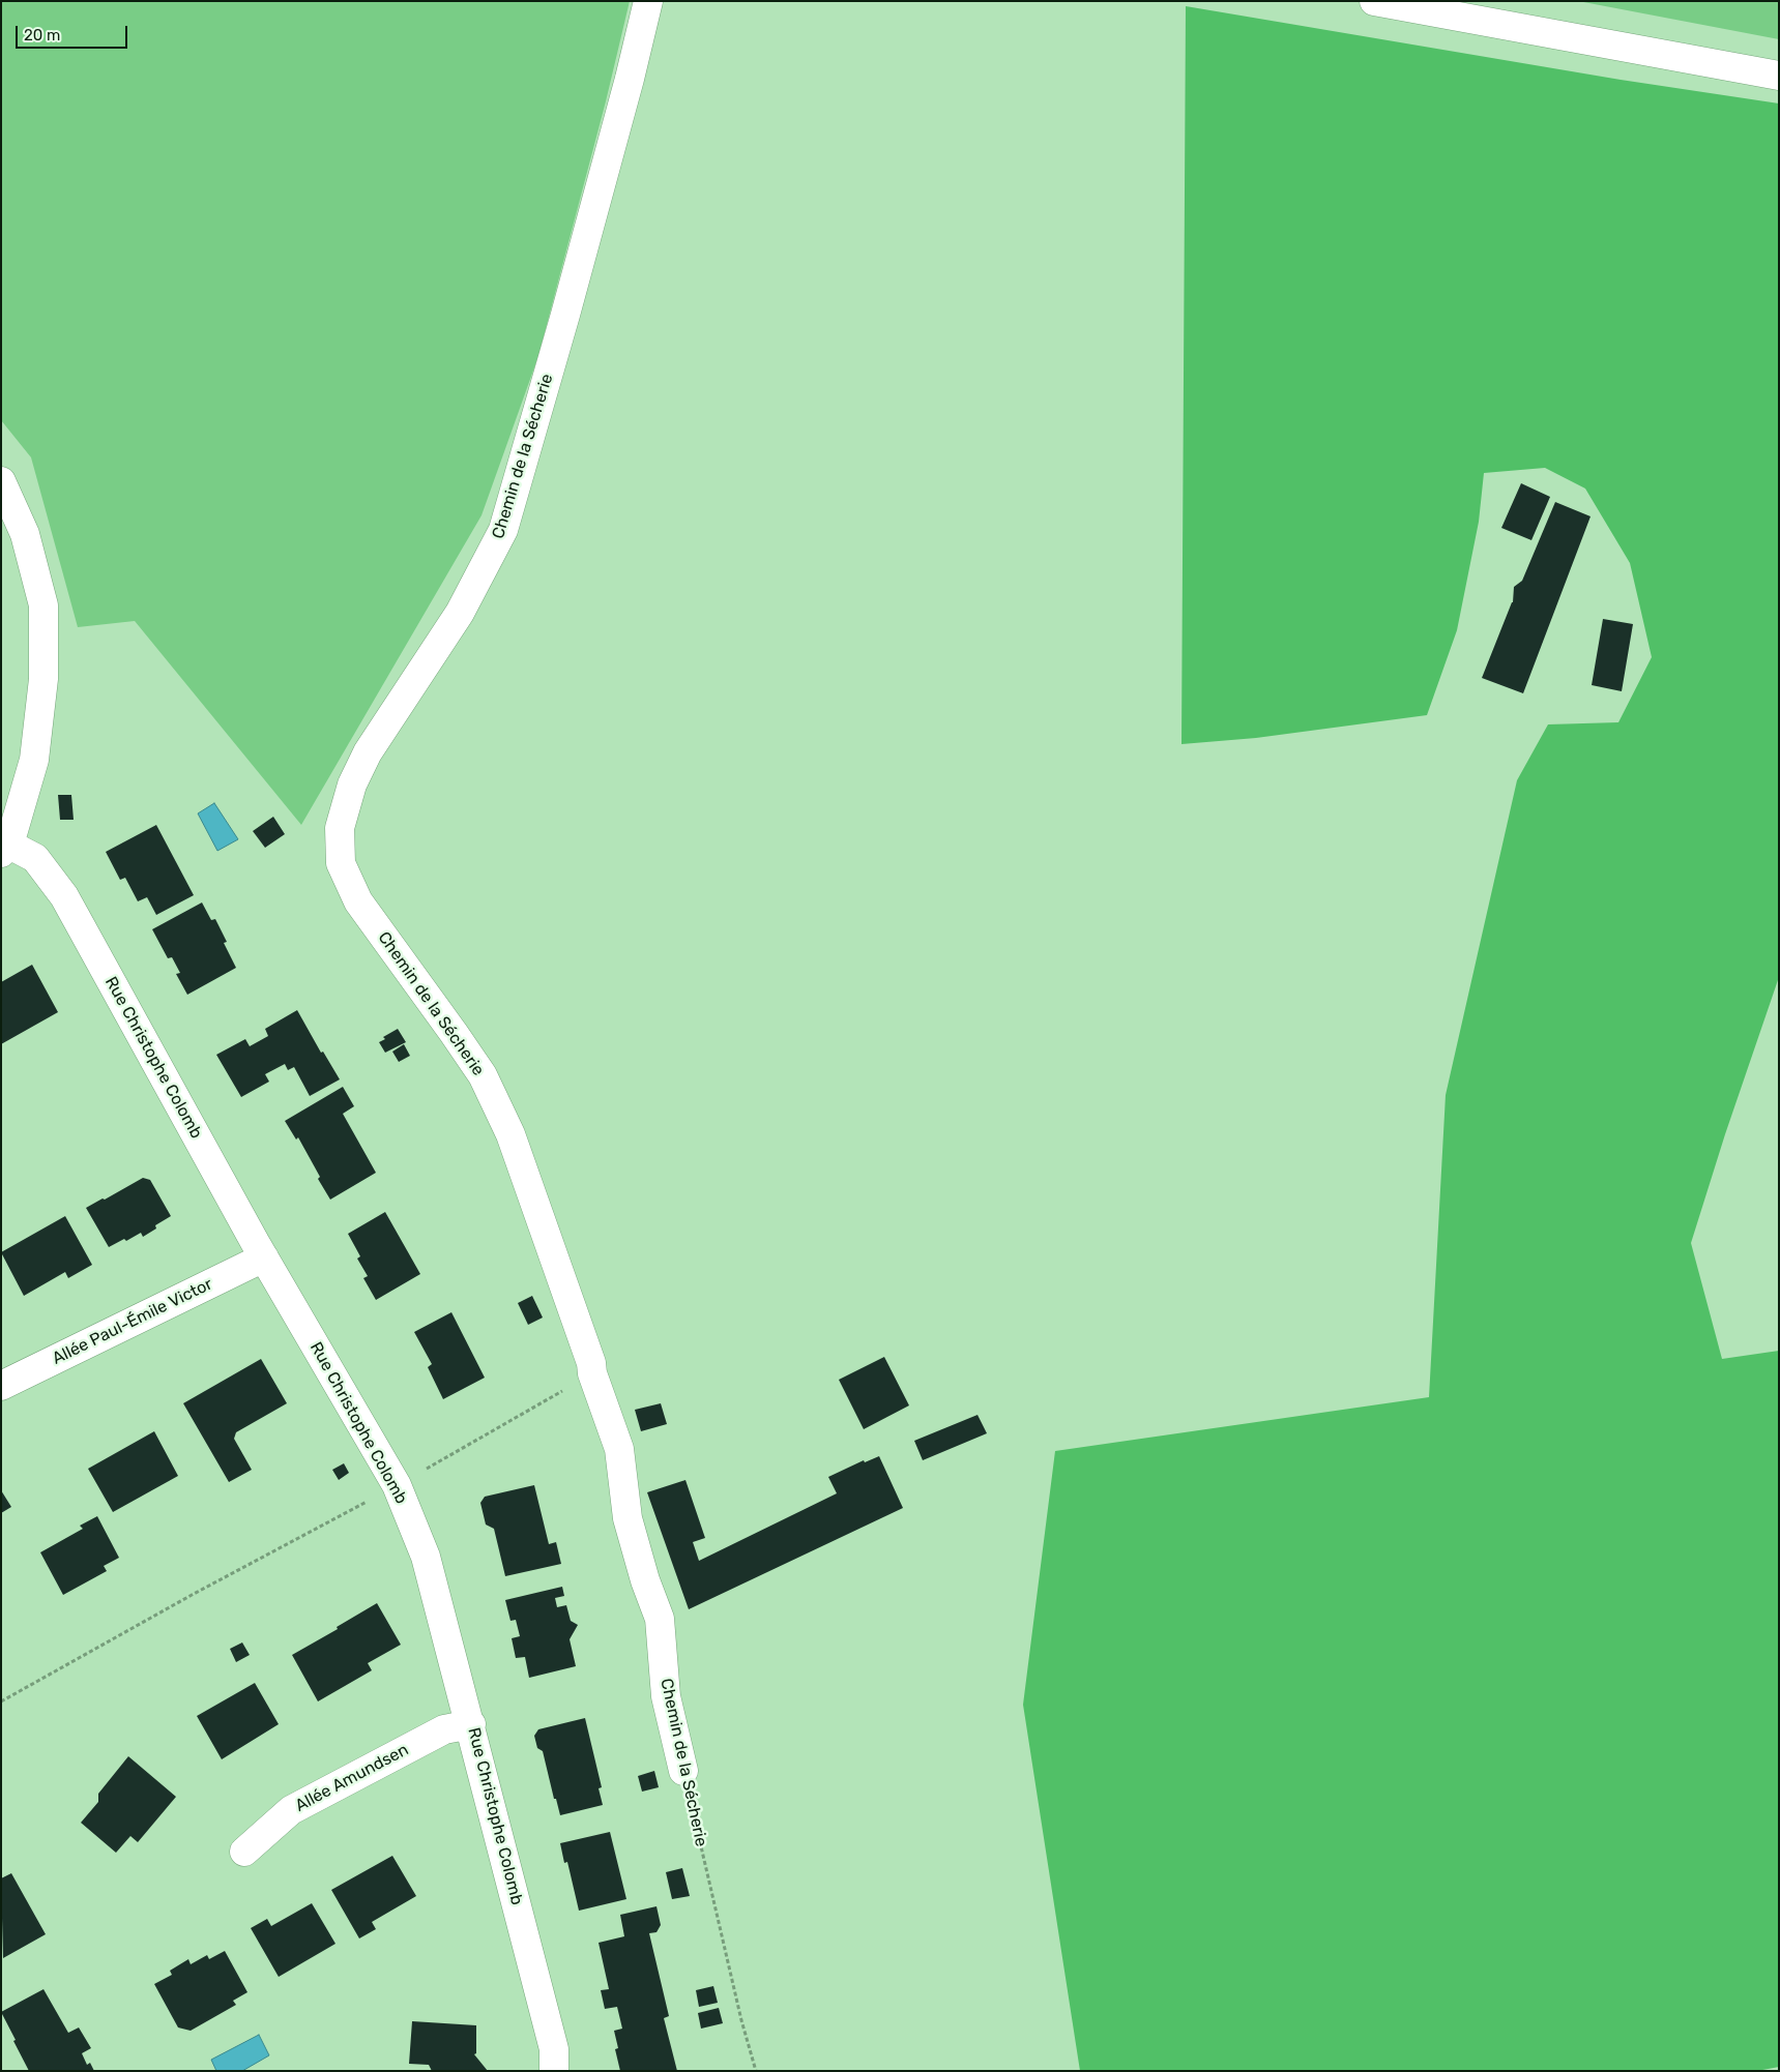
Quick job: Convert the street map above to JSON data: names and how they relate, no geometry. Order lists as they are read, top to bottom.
{
  "streets": {
    "street": [
      "Chemin de la Sécherie",
      "Rue Christophe Colomb",
      "Allée Paul-Émile Victor",
      "Allée Amundsen"
    ]
  },
  "crossings": [
    ["Rue Christophe Colomb", "Allée Paul-Émile Victor"],
    ["Rue Christophe Colomb", "Allée Amundsen"]
  ],
  "scale_bar": "20 m"
}
